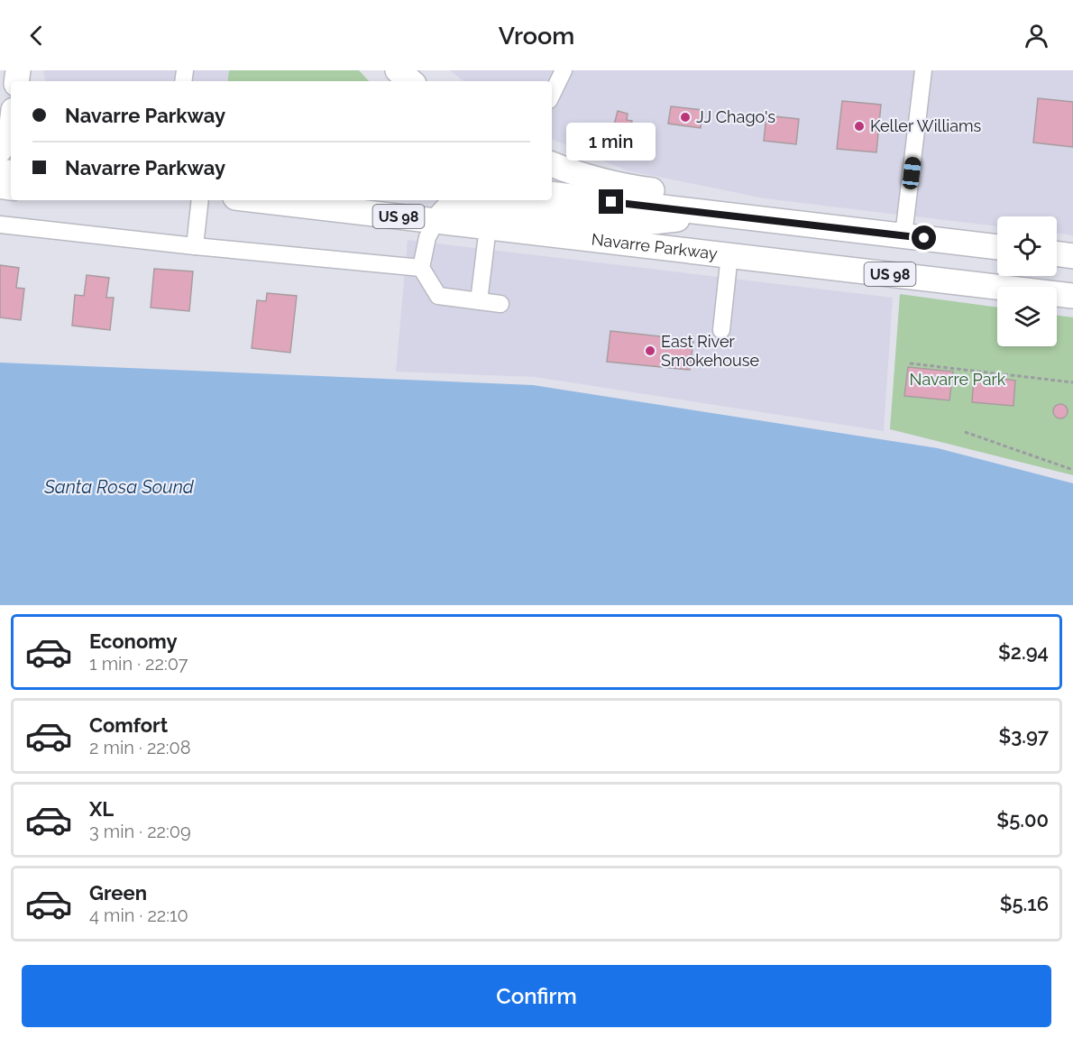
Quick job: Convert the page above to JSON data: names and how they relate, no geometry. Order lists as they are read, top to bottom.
{
  "streets": {
    "highway": ["US 98", "Navarre Parkway"]
  },
  "water": ["Santa Rosa Sound"],
  "parks": ["Navarre Park"],
  "places": ["JJ Chago's", "Keller Williams", "East River Smokehouse"],
  "page": {
    "header": "Vroom",
    "banner": ["Navarre Parkway", "Navarre Parkway"],
    "bubble": "1 min",
    "list": [
      {
        "name": "Economy",
        "note": "1 min · 22:07",
        "value": "$2.94"
      },
      {
        "name": "Comfort",
        "note": "2 min · 22:08",
        "value": "$3.97"
      },
      {
        "name": "XL",
        "note": "3 min · 22:09",
        "value": "$5.00"
      },
      {
        "name": "Green",
        "note": "4 min · 22:10",
        "value": "$5.16"
      }
    ],
    "buttons": "Confirm"
  }
}
